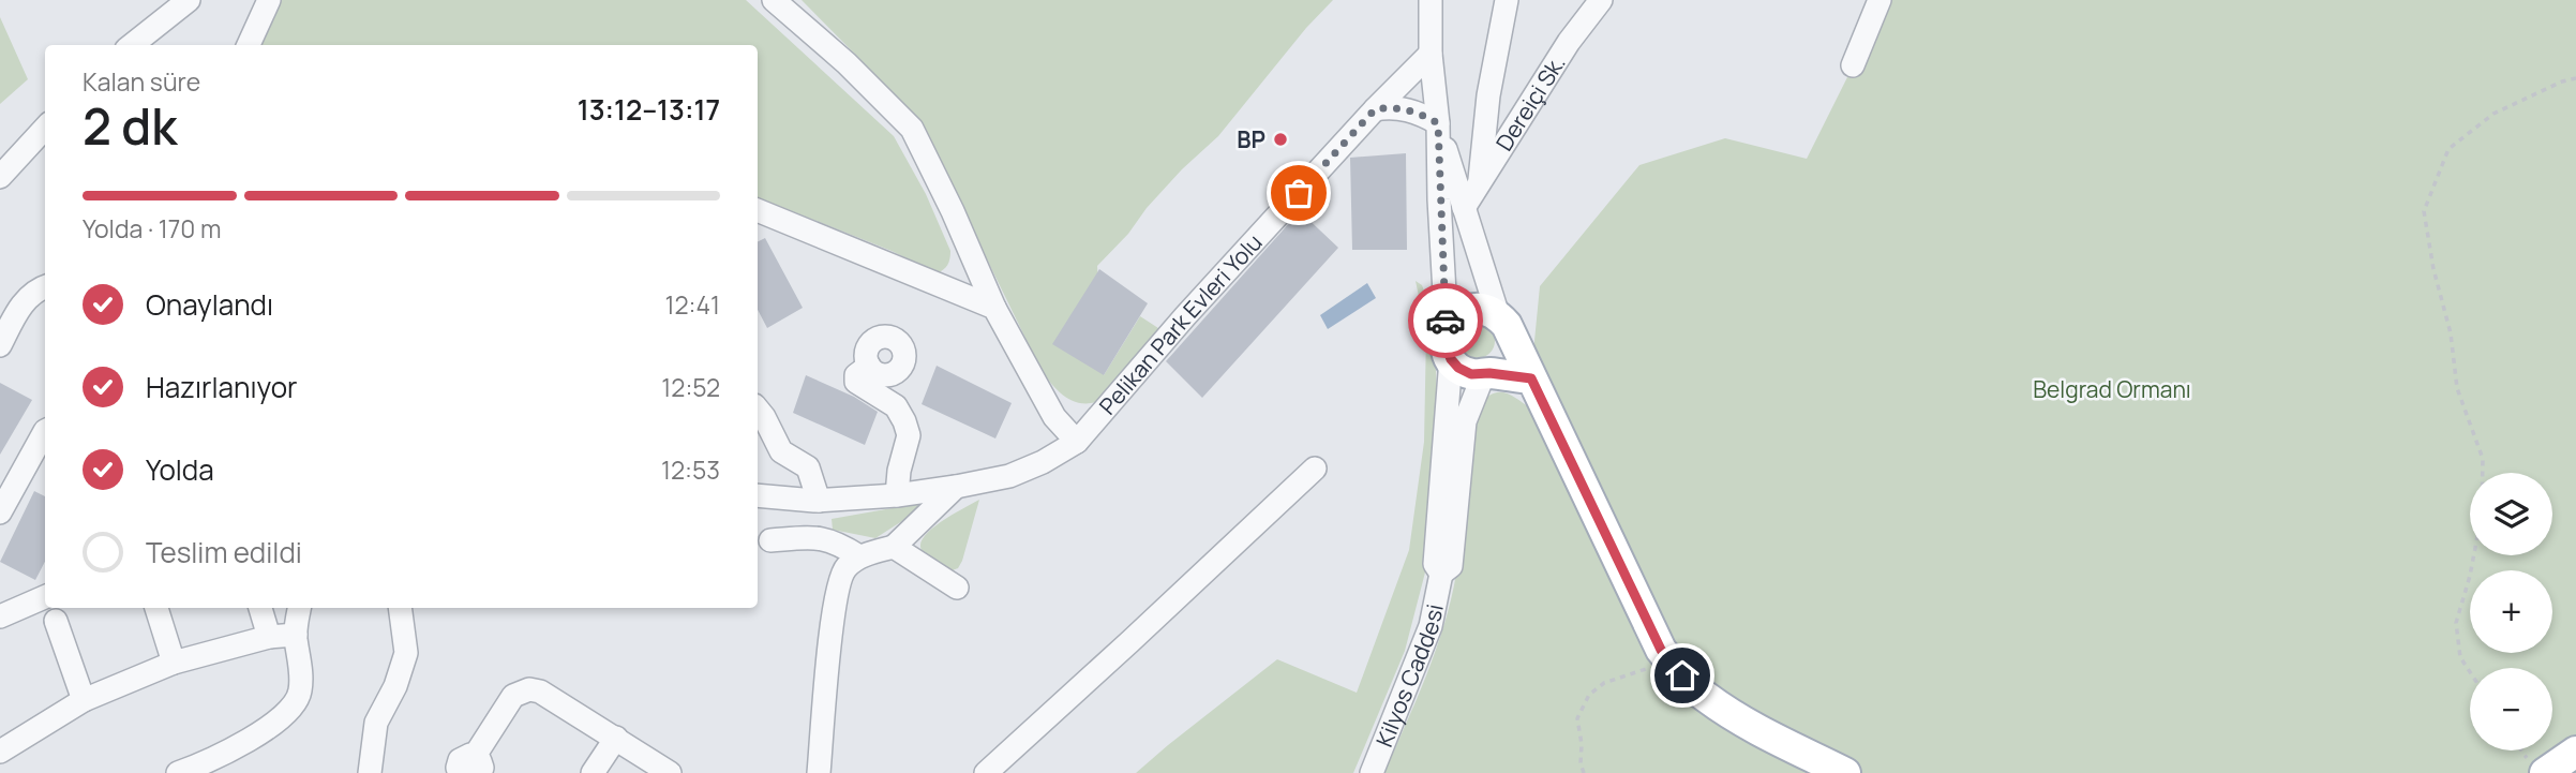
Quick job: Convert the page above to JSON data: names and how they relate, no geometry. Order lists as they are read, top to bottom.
{
  "streets": {
    "street": ["Dereiçi Sk.", "Pelikan Park Evleri Yolu", "Kilyos Caddesi"]
  },
  "parks": ["Belgrad Ormanı"],
  "places": ["BP"],
  "page": {
    "heading": ["2 dk", "Kalan süre", "13:12–13:17"],
    "bar": "Yolda · 170 m",
    "list": [
      ["Onaylandı", "12:41"],
      ["Hazırlanıyor", "12:52"],
      ["Yolda", "12:53"],
      "Teslim edildi"
    ],
    "map_buttons": ["+", "−"]
  }
}
